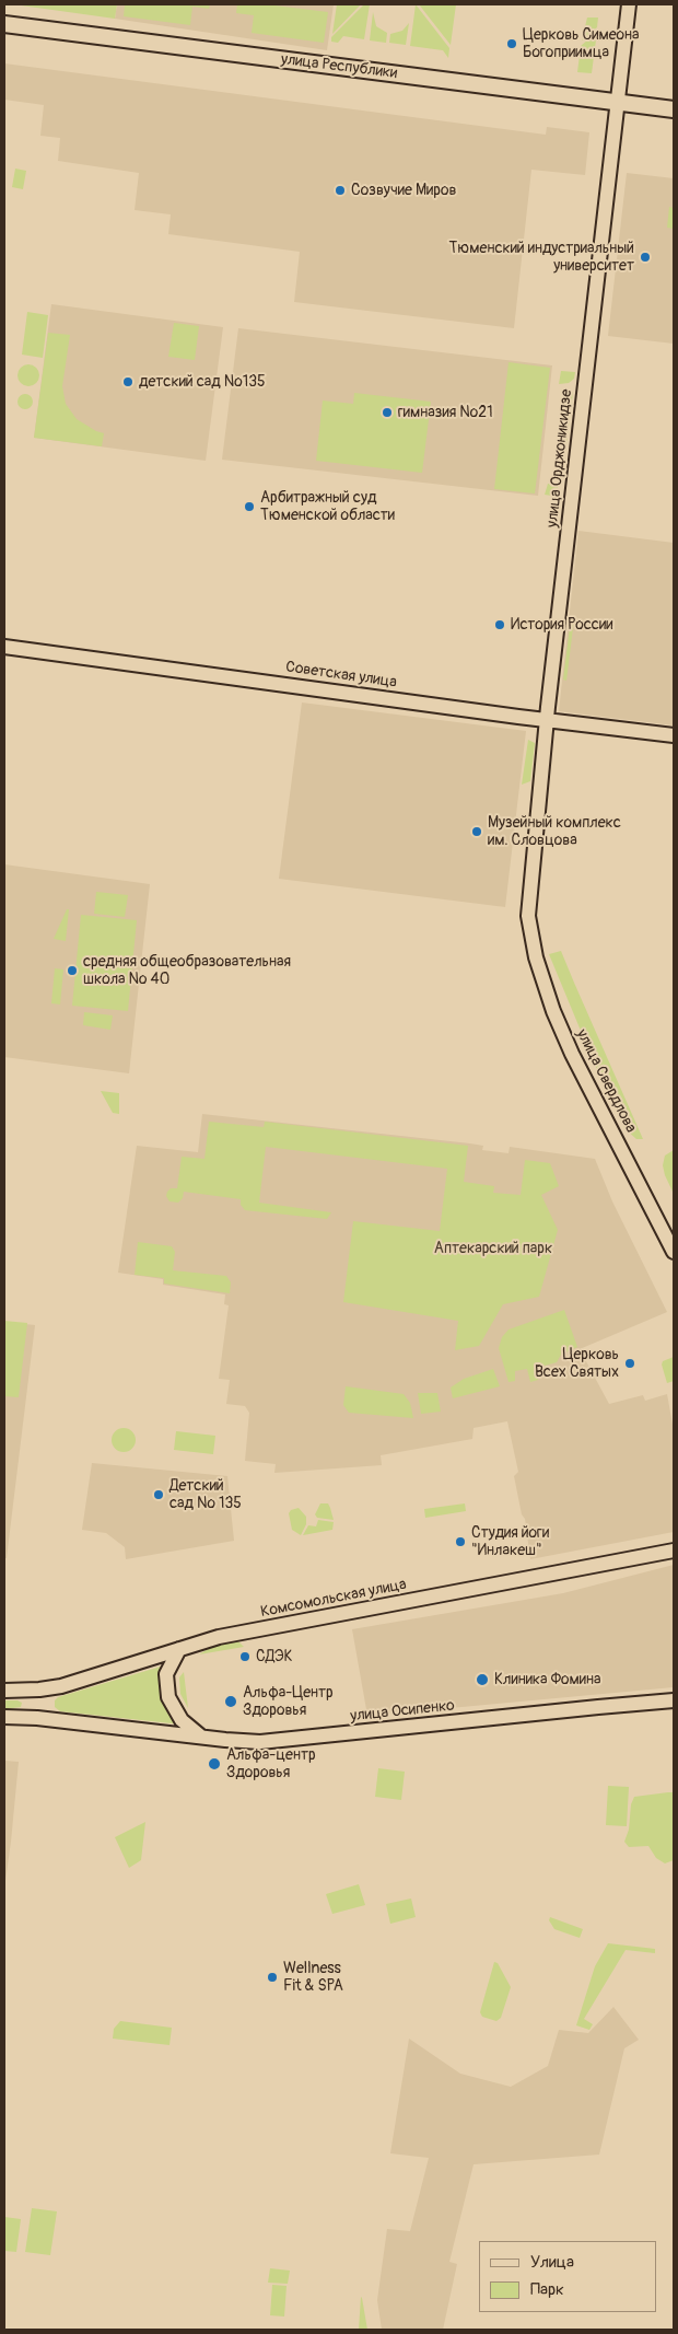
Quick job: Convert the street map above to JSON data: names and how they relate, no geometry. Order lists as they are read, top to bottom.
{
  "streets": {
    "main road": ["улица Республики"],
    "street": [
      "улица Орджоникидзе",
      "Советская улица",
      "улица Свердлова",
      "Комсомольская улица",
      "улица Осипенко"
    ]
  },
  "crossings": [
    ["улица Республики", "улица Орджоникидзе"],
    ["улица Орджоникидзе", "Советская улица"],
    ["улица Орджоникидзе", "улица Свердлова"]
  ],
  "parks": ["Аптекарский парк"],
  "places": [
    "Церковь Симеона Богоприимца",
    "Созвучие Миров",
    "Тюменский индустриальный университет",
    "детский сад №135",
    "гимназия №21",
    "Арбитражный суд Тюменской области",
    "История России",
    "Музейный комплекс им. Словцова",
    "средняя общеобразовательная школа № 40",
    "Церковь Всех Святых",
    "Детский сад № 135",
    "Студия йоги \"Инлакеш\"",
    "СДЭК",
    "Клиника Фомина",
    "Альфа-Центр Здоровья",
    "Альфа-центр Здоровья",
    "Wellness Fit & SPA"
  ],
  "legend": ["Улица", "Парк"]
}
